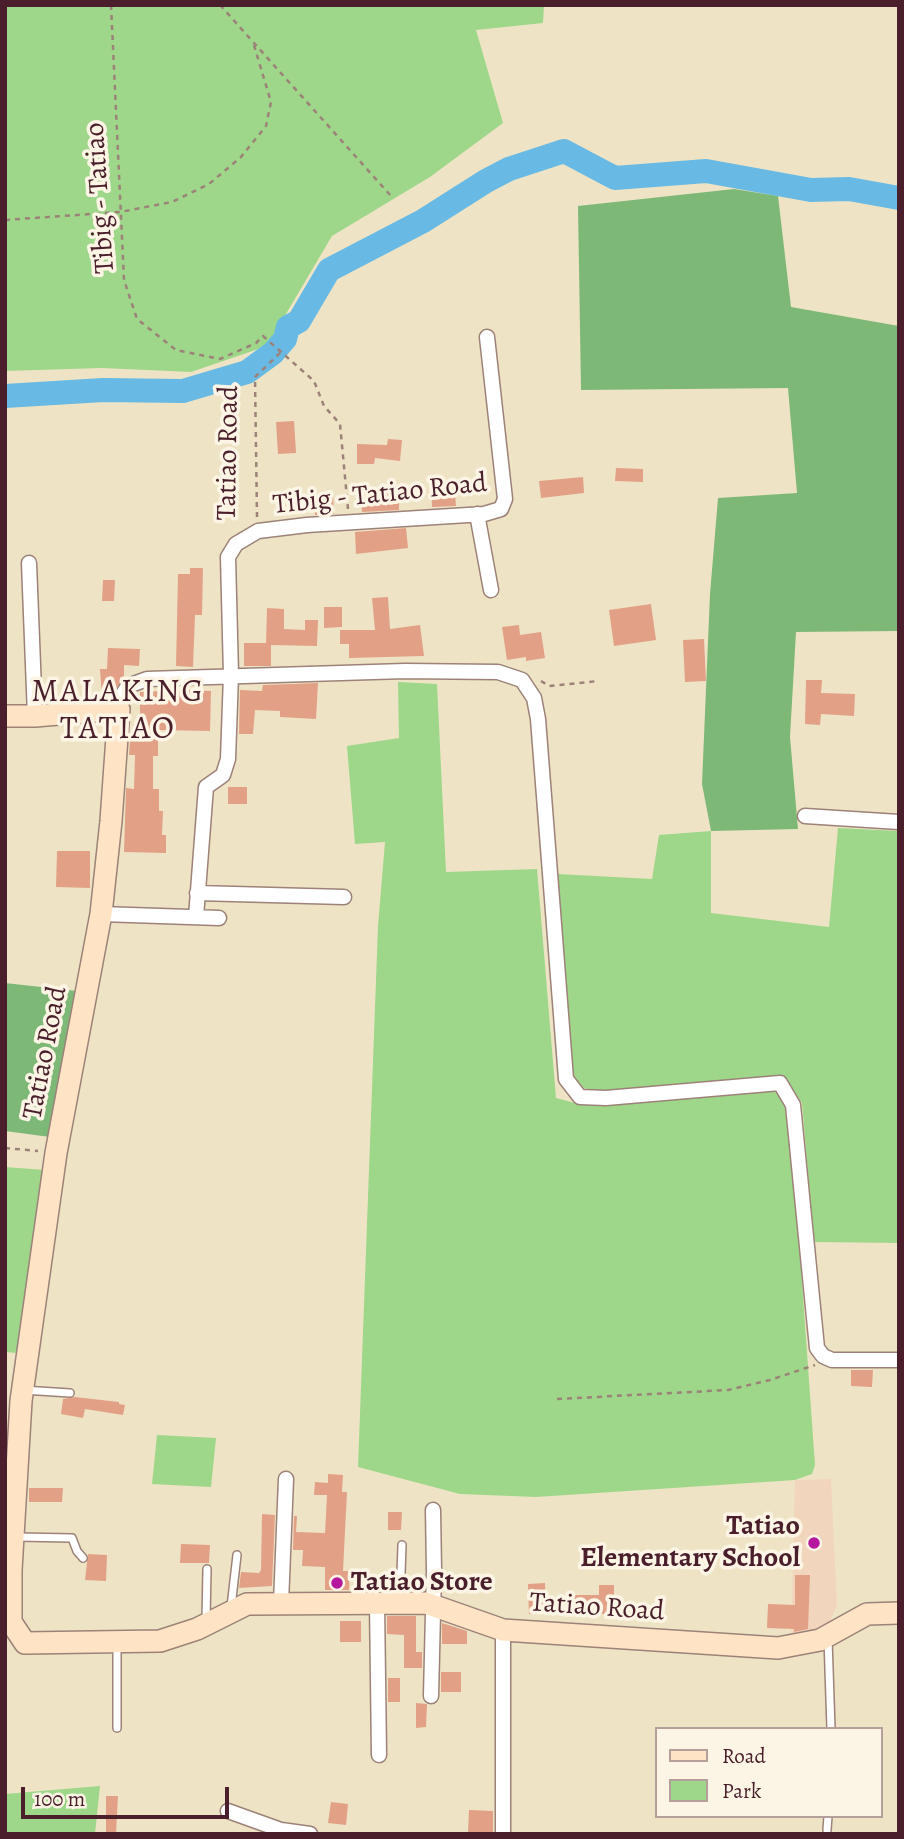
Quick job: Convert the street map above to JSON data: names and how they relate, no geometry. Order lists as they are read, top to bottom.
{
  "streets": {
    "street": ["Tatiao Road", "Tibig - Tatiao Road"],
    "path": ["Tibig - Tatiao"]
  },
  "crossings": [
    ["Tibig - Tatiao", "Tatiao Road"],
    ["Tibig - Tatiao", "Tibig - Tatiao Road"],
    ["Tatiao Road", "Tibig - Tatiao Road"]
  ],
  "districts": ["MALAKING TATIAO"],
  "places": ["Tatiao Elementary School", "Tatiao Store"],
  "legend": ["Road", "Park"],
  "scale_bar": "100 m"
}
